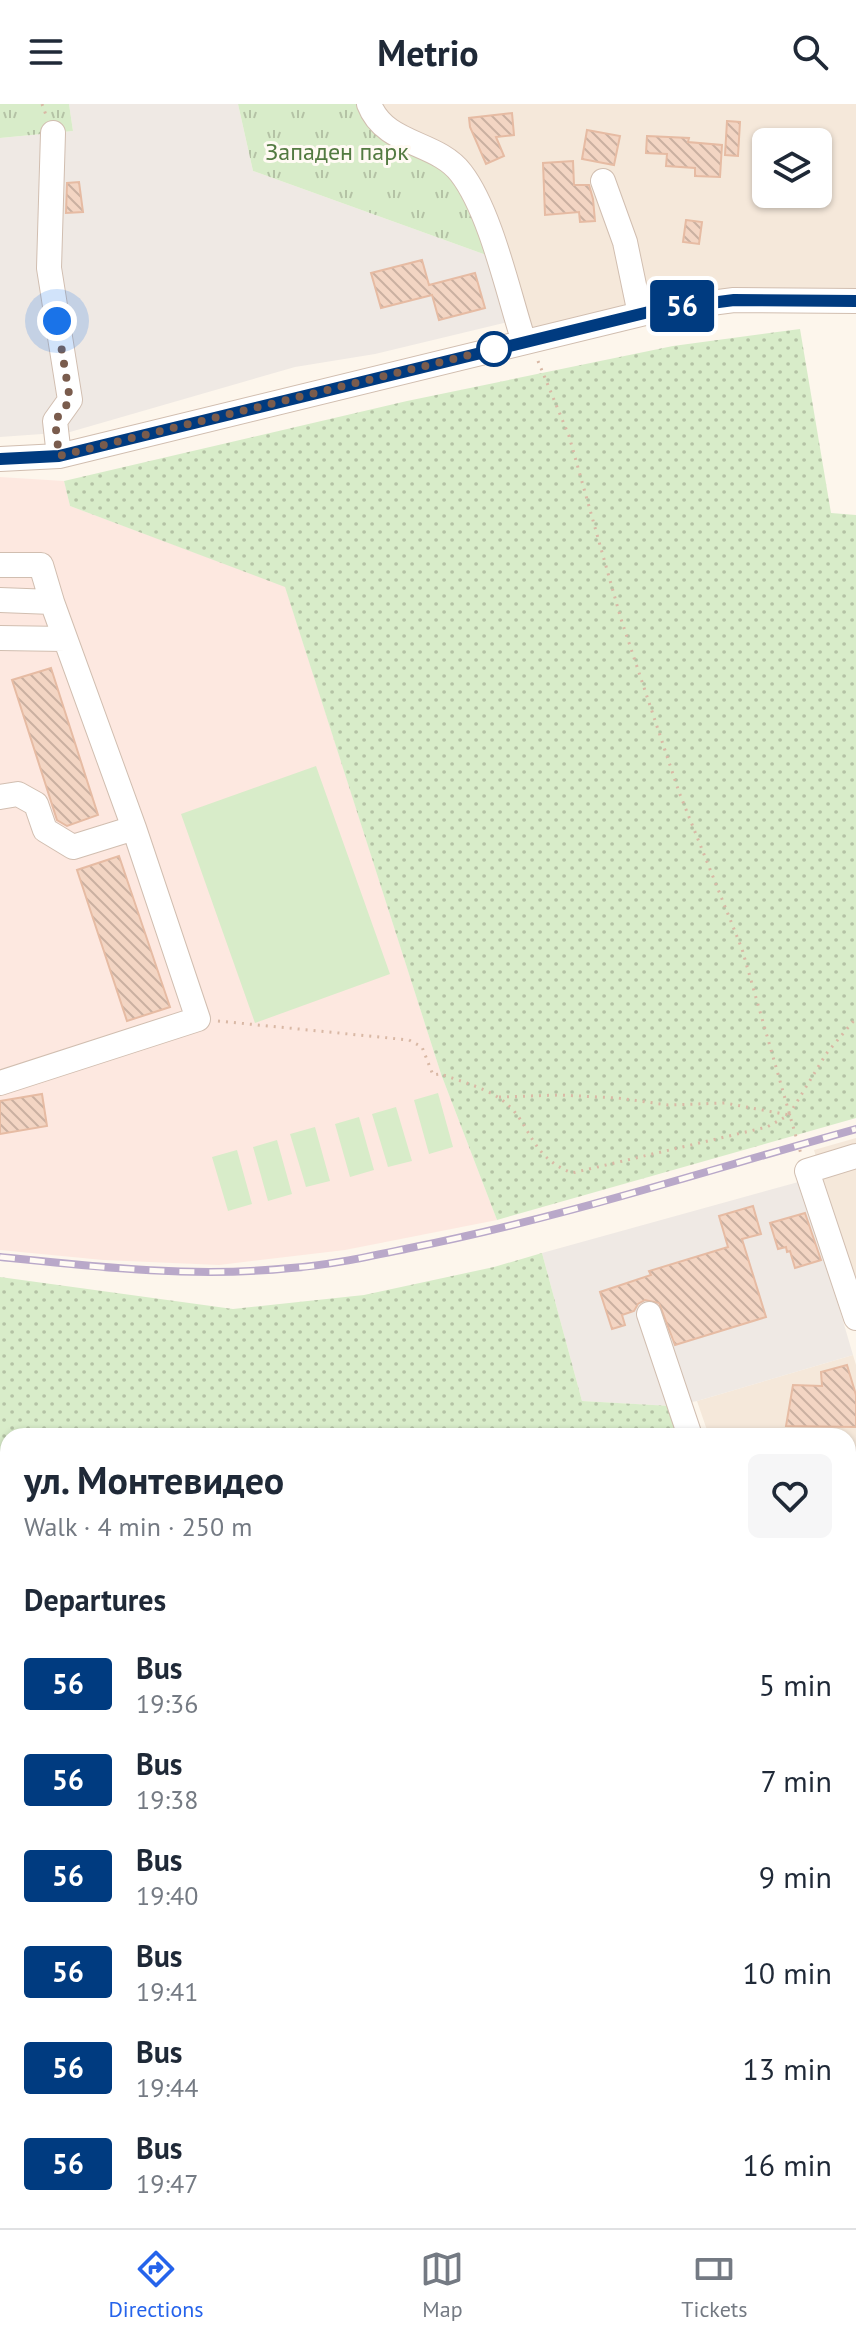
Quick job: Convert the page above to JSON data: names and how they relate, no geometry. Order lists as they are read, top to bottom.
{
  "parks": ["Западен парк"],
  "lines": ["bus line 56"],
  "page": {
    "header": "Metrio",
    "on_map": "56",
    "heading": [
      ["ул. Монтевидео", "Walk · 4 min · 250 m"],
      "Departures"
    ],
    "list": [
      {
        "mark": "56",
        "name": "Bus",
        "note": "19:36",
        "value": "5 min"
      },
      {
        "mark": "56",
        "name": "Bus",
        "note": "19:38",
        "value": "7 min"
      },
      {
        "mark": "56",
        "name": "Bus",
        "note": "19:40",
        "value": "9 min"
      },
      {
        "mark": "56",
        "name": "Bus",
        "note": "19:41",
        "value": "10 min"
      },
      {
        "mark": "56",
        "name": "Bus",
        "note": "19:44",
        "value": "13 min"
      },
      {
        "mark": "56",
        "name": "Bus",
        "note": "19:47",
        "value": "16 min"
      }
    ],
    "tabs": ["Directions", "Map", "Tickets"]
  }
}
